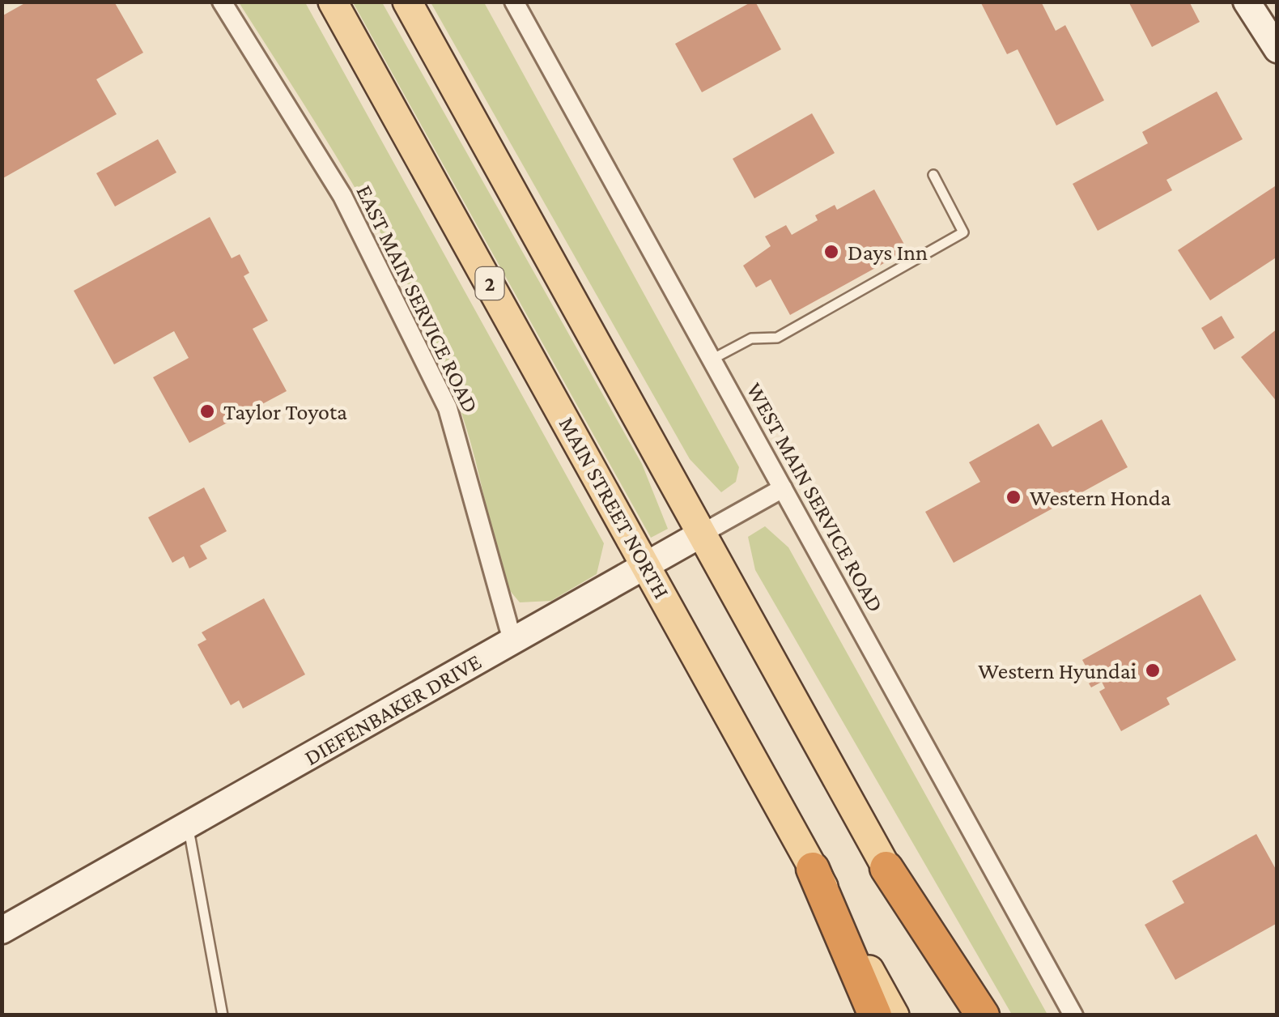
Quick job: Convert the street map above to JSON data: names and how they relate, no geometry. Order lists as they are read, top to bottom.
{
  "streets": {
    "main road": ["2", "MAIN STREET NORTH"],
    "street": ["EAST MAIN SERVICE ROAD", "WEST MAIN SERVICE ROAD", "DIEFENBAKER DRIVE"]
  },
  "crossings": [
    ["EAST MAIN SERVICE ROAD", "DIEFENBAKER DRIVE"],
    ["WEST MAIN SERVICE ROAD", "DIEFENBAKER DRIVE"],
    ["MAIN STREET NORTH", "DIEFENBAKER DRIVE"]
  ],
  "places": [
    "Days Inn",
    "Taylor Toyota",
    "Western Honda",
    "Western Hyundai"
  ]
}
